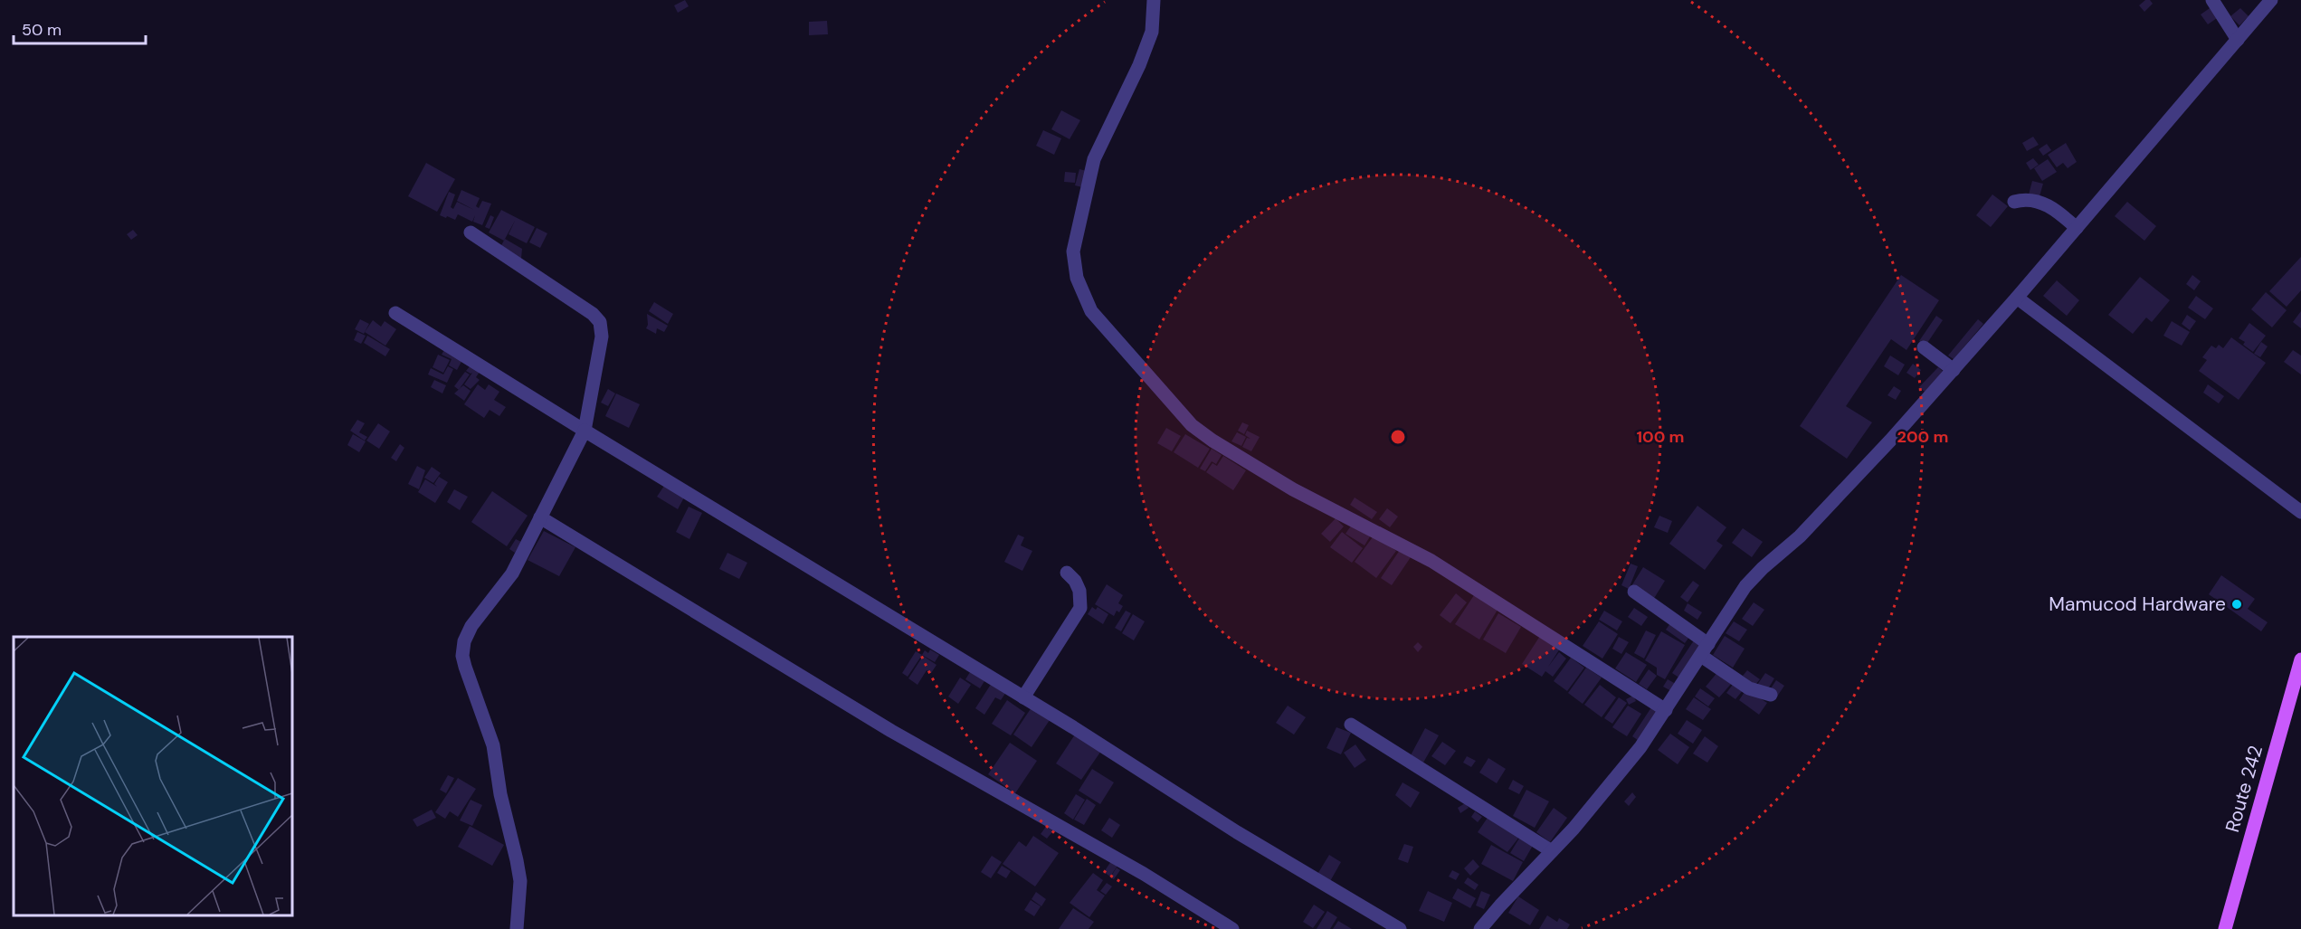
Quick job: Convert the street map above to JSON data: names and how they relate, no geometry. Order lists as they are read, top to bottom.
{
  "streets": {
    "main road": ["Route 242"]
  },
  "places": ["Mamucod Hardware"],
  "scale_bar": "50 m",
  "rings": ["100 m", "200 m"]
}
